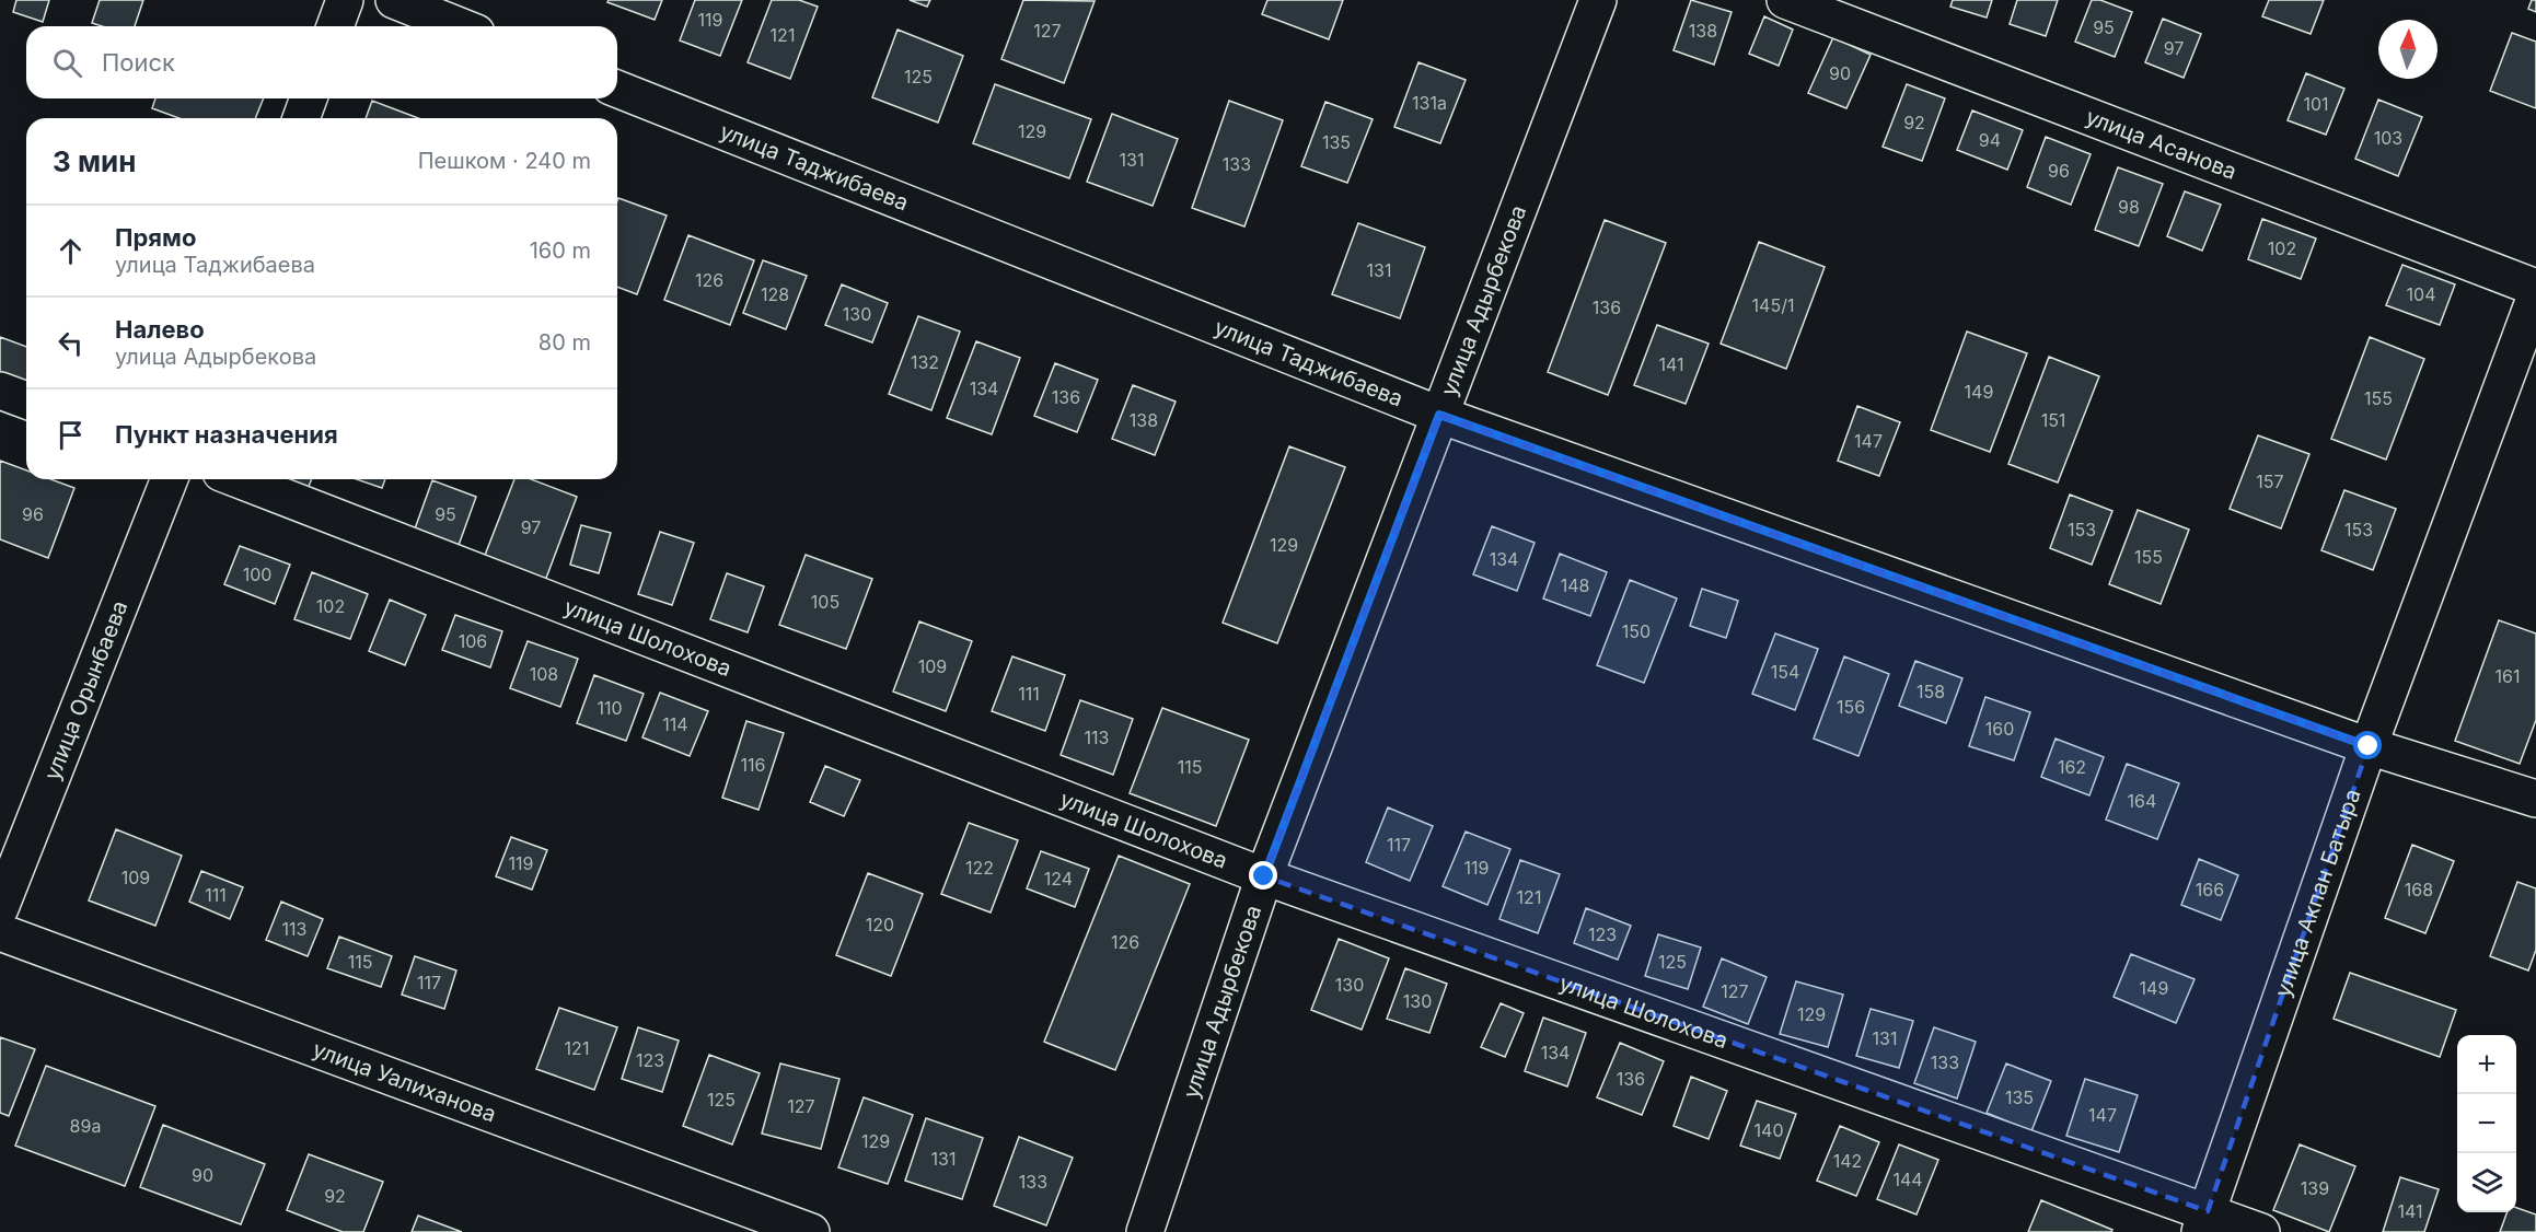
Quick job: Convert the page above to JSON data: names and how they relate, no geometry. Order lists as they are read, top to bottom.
{
  "streets": {
    "street": [
      "улица Асанова",
      "улица Таджибаева",
      "улица Адырбекова",
      "улица Шолохова",
      "улица Орынбаева",
      "улица Акпан Батыра",
      "улица Уалиханова"
    ]
  },
  "crossings": [
    ["улица Таджибаева", "улица Адырбекова"],
    ["улица Таджибаева", "улица Акпан Батыра"],
    ["улица Адырбекова", "улица Шолохова"],
    ["улица Шолохова", "улица Акпан Батыра"]
  ],
  "house_numbers": [
    "119",
    "95",
    "127",
    "138",
    "121",
    "97",
    "90",
    "125",
    "131а",
    "101",
    "92",
    "129",
    "103",
    "94",
    "135",
    "131",
    "133",
    "96",
    "98",
    "102",
    "131",
    "126",
    "128",
    "104",
    "145/1",
    "136",
    "130",
    "132",
    "141",
    "134",
    "149",
    "136",
    "155",
    "138",
    "151",
    "147",
    "157",
    "96",
    "95",
    "97",
    "153",
    "153",
    "129",
    "155",
    "134",
    "100",
    "148",
    "105",
    "102",
    "150",
    "106",
    "109",
    "154",
    "108",
    "161",
    "158",
    "111",
    "156",
    "110",
    "114",
    "160",
    "113",
    "116",
    "115",
    "162",
    "164",
    "117",
    "119",
    "122",
    "119",
    "109",
    "124",
    "166",
    "168",
    "111",
    "121",
    "120",
    "113",
    "123",
    "126",
    "115",
    "125",
    "117",
    "130",
    "149",
    "127",
    "130",
    "129",
    "131",
    "121",
    "134",
    "123",
    "133",
    "136",
    "135",
    "125",
    "127",
    "147",
    "89а",
    "140",
    "129",
    "131",
    "142",
    "90",
    "144",
    "133",
    "139",
    "92",
    "141"
  ],
  "north": "top",
  "page": {
    "search": "Поиск",
    "heading": ["3 мин", "Пешком · 240 m"],
    "list": [
      ["Прямо", "улица Таджибаева", "160 m"],
      ["Налево", "улица Адырбекова", "80 m"],
      "Пункт назначения"
    ],
    "map_buttons": ["+", "−"]
  }
}
